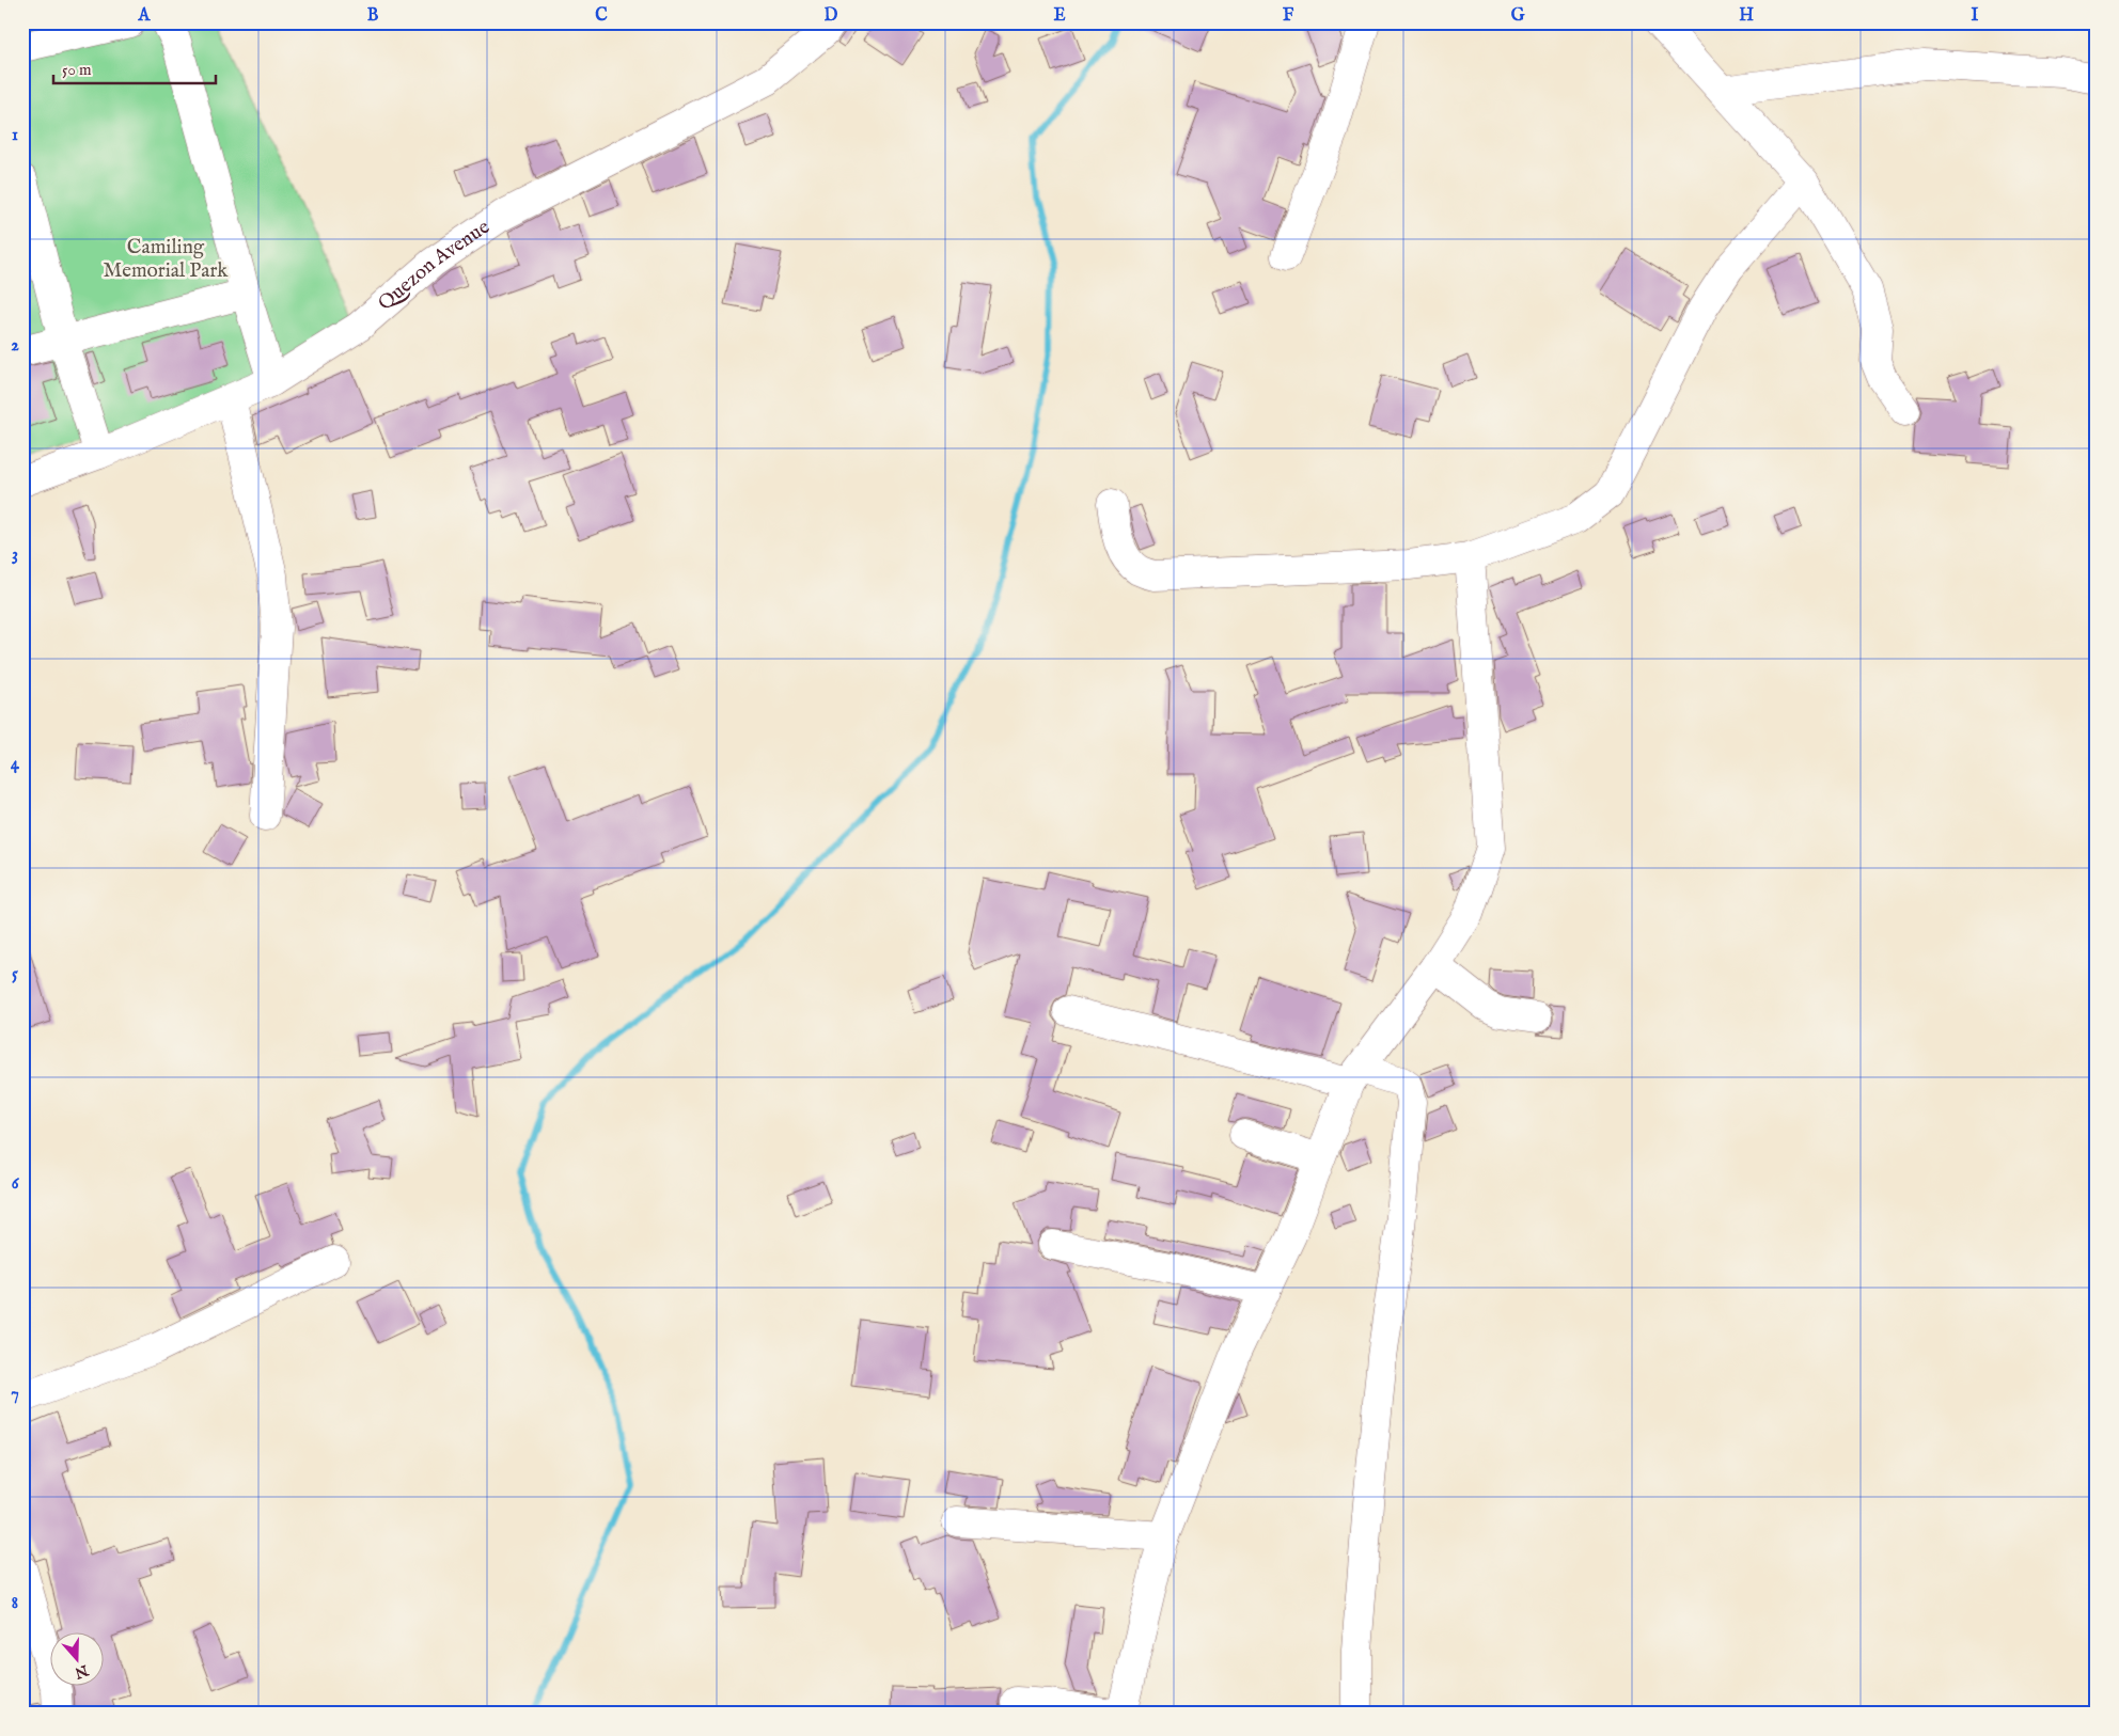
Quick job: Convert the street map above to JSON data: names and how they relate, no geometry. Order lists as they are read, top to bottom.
{
  "streets": {
    "street": ["Quezon Avenue"]
  },
  "parks": ["Camiling Memorial Park"],
  "scale_bar": "50 m",
  "north": "bottom",
  "grid": {
    "columns": [
      "A",
      "B",
      "C",
      "D",
      "E",
      "F",
      "G",
      "H",
      "I"
    ],
    "rows": [
      "1",
      "2",
      "3",
      "4",
      "5",
      "6",
      "7",
      "8"
    ]
  }
}
